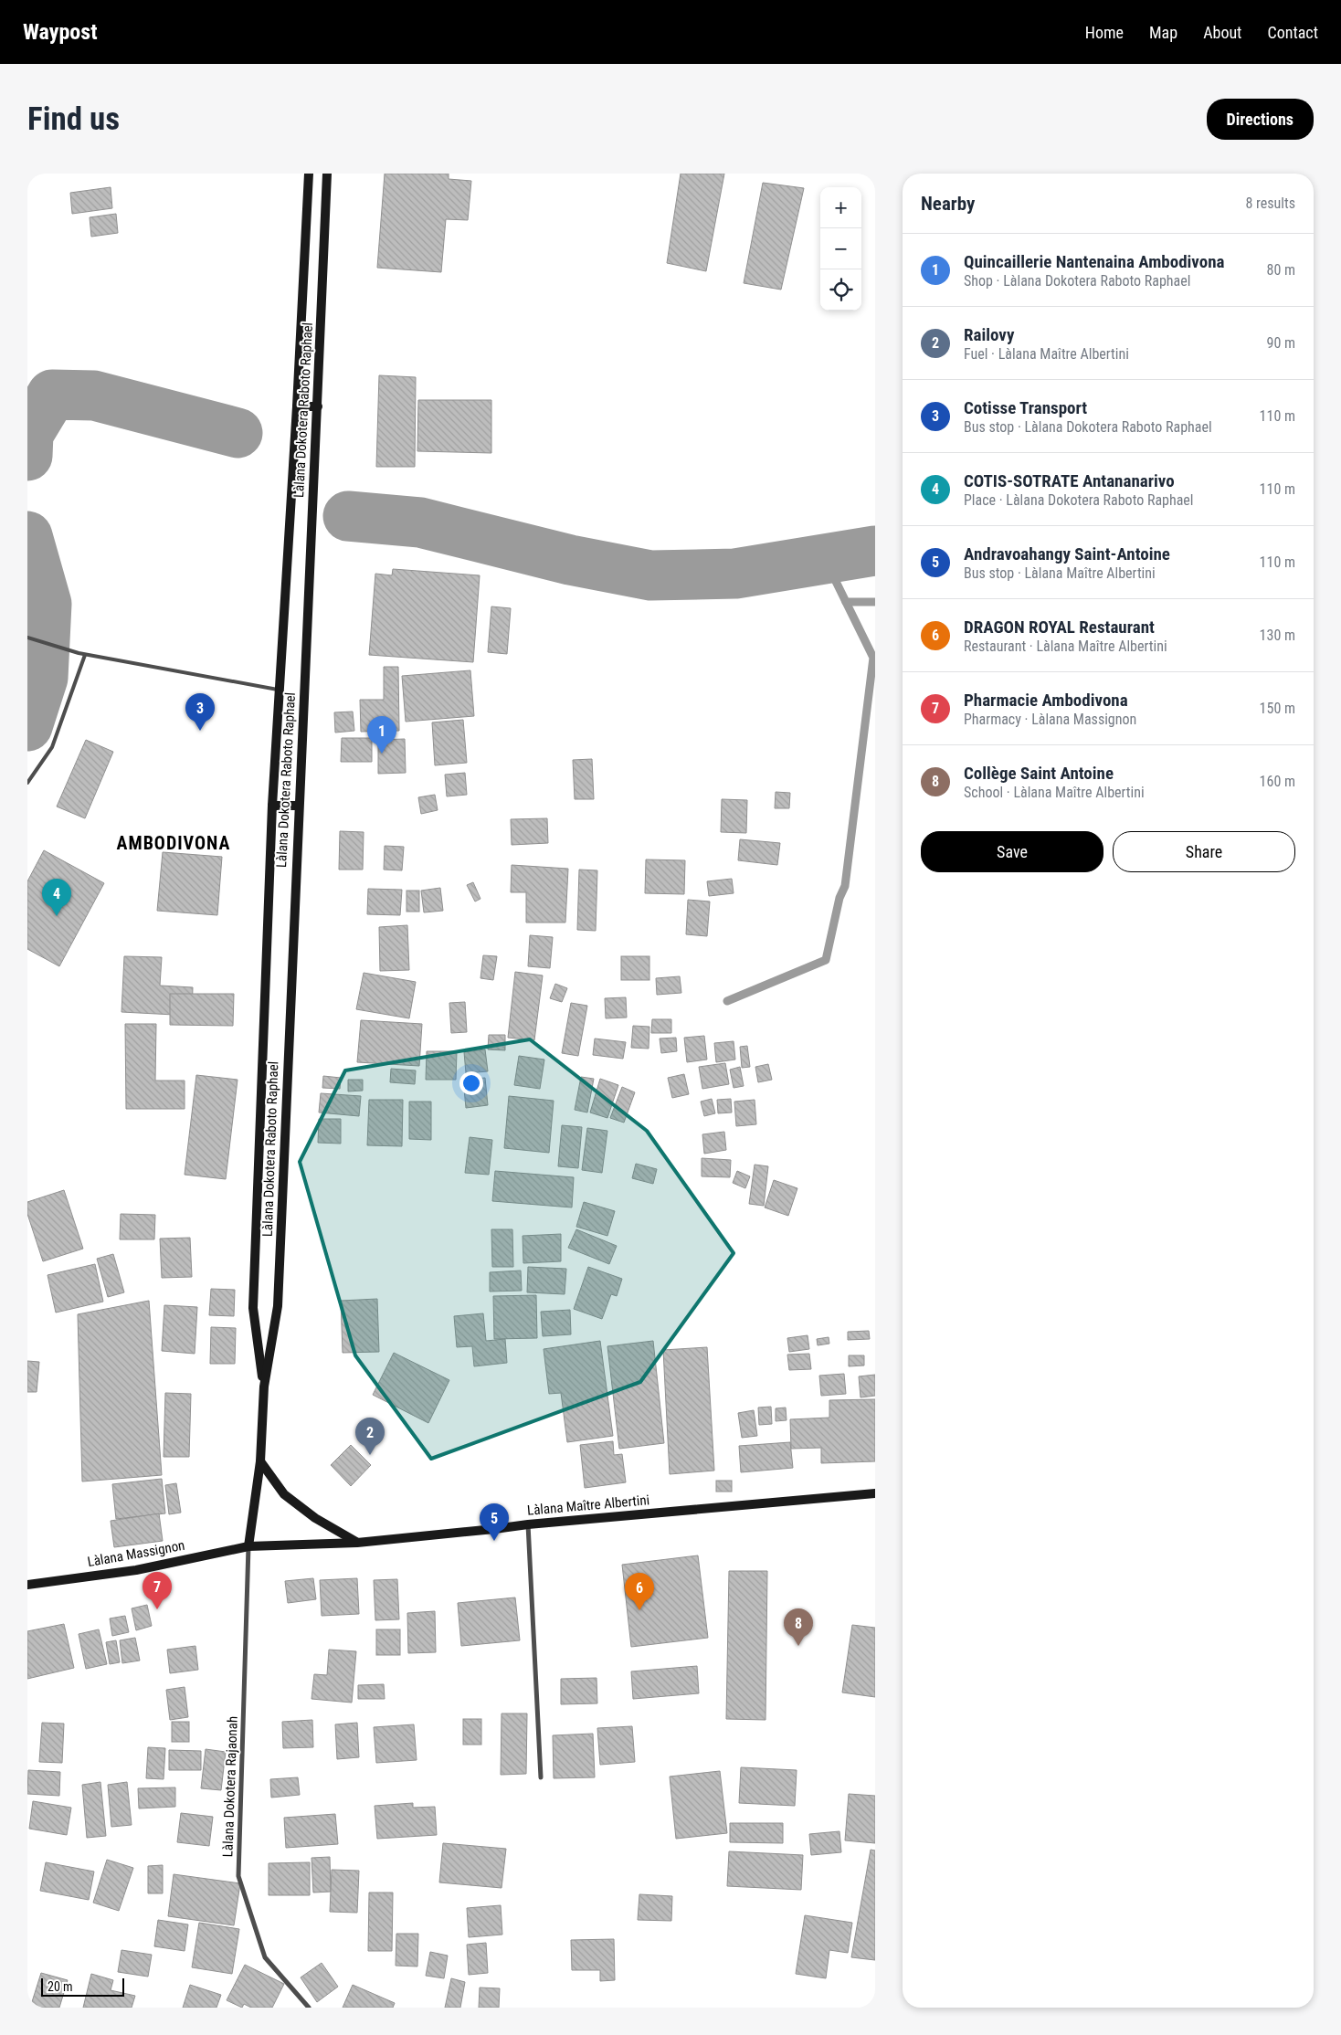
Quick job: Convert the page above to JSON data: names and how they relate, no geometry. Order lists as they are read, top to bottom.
{
  "streets": {
    "main road": ["Làlana Dokotera Raboto Raphael", "Làlana Maître Albertini", "Làlana Massignon"],
    "street": ["Làlana Dokotera Rajaonah"]
  },
  "crossings": [
    ["Làlana Dokotera Raboto Raphael", "Làlana Maître Albertini"],
    ["Làlana Dokotera Raboto Raphael", "Làlana Massignon"],
    ["Làlana Dokotera Raboto Raphael", "Làlana Dokotera Rajaonah"],
    ["Làlana Maître Albertini", "Làlana Massignon"],
    ["Làlana Maître Albertini", "Làlana Dokotera Rajaonah"],
    ["Làlana Massignon", "Làlana Dokotera Rajaonah"]
  ],
  "districts": ["AMBODIVONA"],
  "scale_bar": "20 m",
  "page": {
    "header": "Waypost",
    "nav": [
      "Home",
      "Map",
      "About",
      "Contact"
    ],
    "buttons": [
      "Directions",
      ["Save", "Share"]
    ],
    "title": "Find us",
    "heading": ["Nearby", "8 results"],
    "map_buttons": ["+", "−"],
    "list": [
      {
        "mark": "1",
        "name": "Quincaillerie Nantenaina Ambodivona",
        "note": "Shop · Làlana Dokotera Raboto Raphael",
        "value": "80 m"
      },
      {
        "mark": "2",
        "name": "Railovy",
        "note": "Fuel · Làlana Maître Albertini",
        "value": "90 m"
      },
      {
        "mark": "3",
        "name": "Cotisse Transport",
        "note": "Bus stop · Làlana Dokotera Raboto Raphael",
        "value": "110 m"
      },
      {
        "mark": "4",
        "name": "COTIS-SOTRATE Antananarivo",
        "note": "Place · Làlana Dokotera Raboto Raphael",
        "value": "110 m"
      },
      {
        "mark": "5",
        "name": "Andravoahangy Saint-Antoine",
        "note": "Bus stop · Làlana Maître Albertini",
        "value": "110 m"
      },
      {
        "mark": "6",
        "name": "DRAGON ROYAL Restaurant",
        "note": "Restaurant · Làlana Maître Albertini",
        "value": "130 m"
      },
      {
        "mark": "7",
        "name": "Pharmacie Ambodivona",
        "note": "Pharmacy · Làlana Massignon",
        "value": "150 m"
      },
      {
        "mark": "8",
        "name": "Collège Saint Antoine",
        "note": "School · Làlana Maître Albertini",
        "value": "160 m"
      }
    ],
    "pins": [
      "3",
      "1",
      "4",
      "2",
      "5",
      "7",
      "6",
      "8"
    ],
    "scale": "20 m"
  }
}
